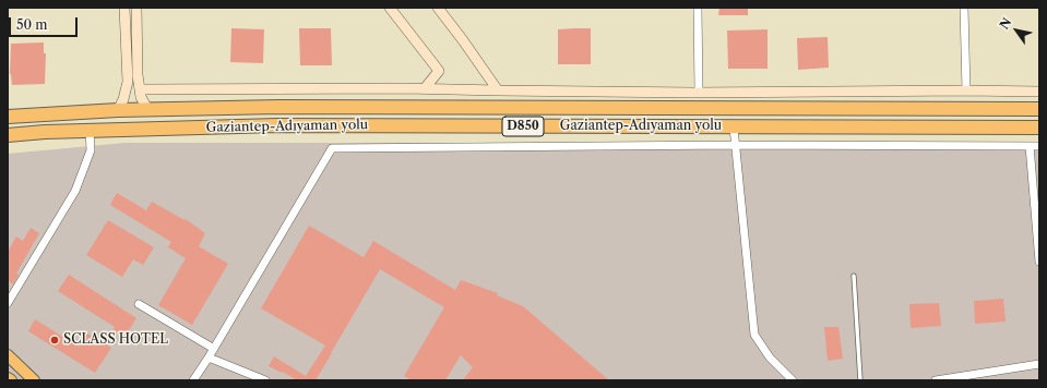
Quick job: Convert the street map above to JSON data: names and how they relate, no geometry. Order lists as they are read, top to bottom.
{
  "streets": {
    "highway": ["Gaziantep-Adıyaman yolu", "D850"]
  },
  "places": ["SCLASS HOTEL"],
  "scale_bar": "50 m",
  "north": "top left"
}
